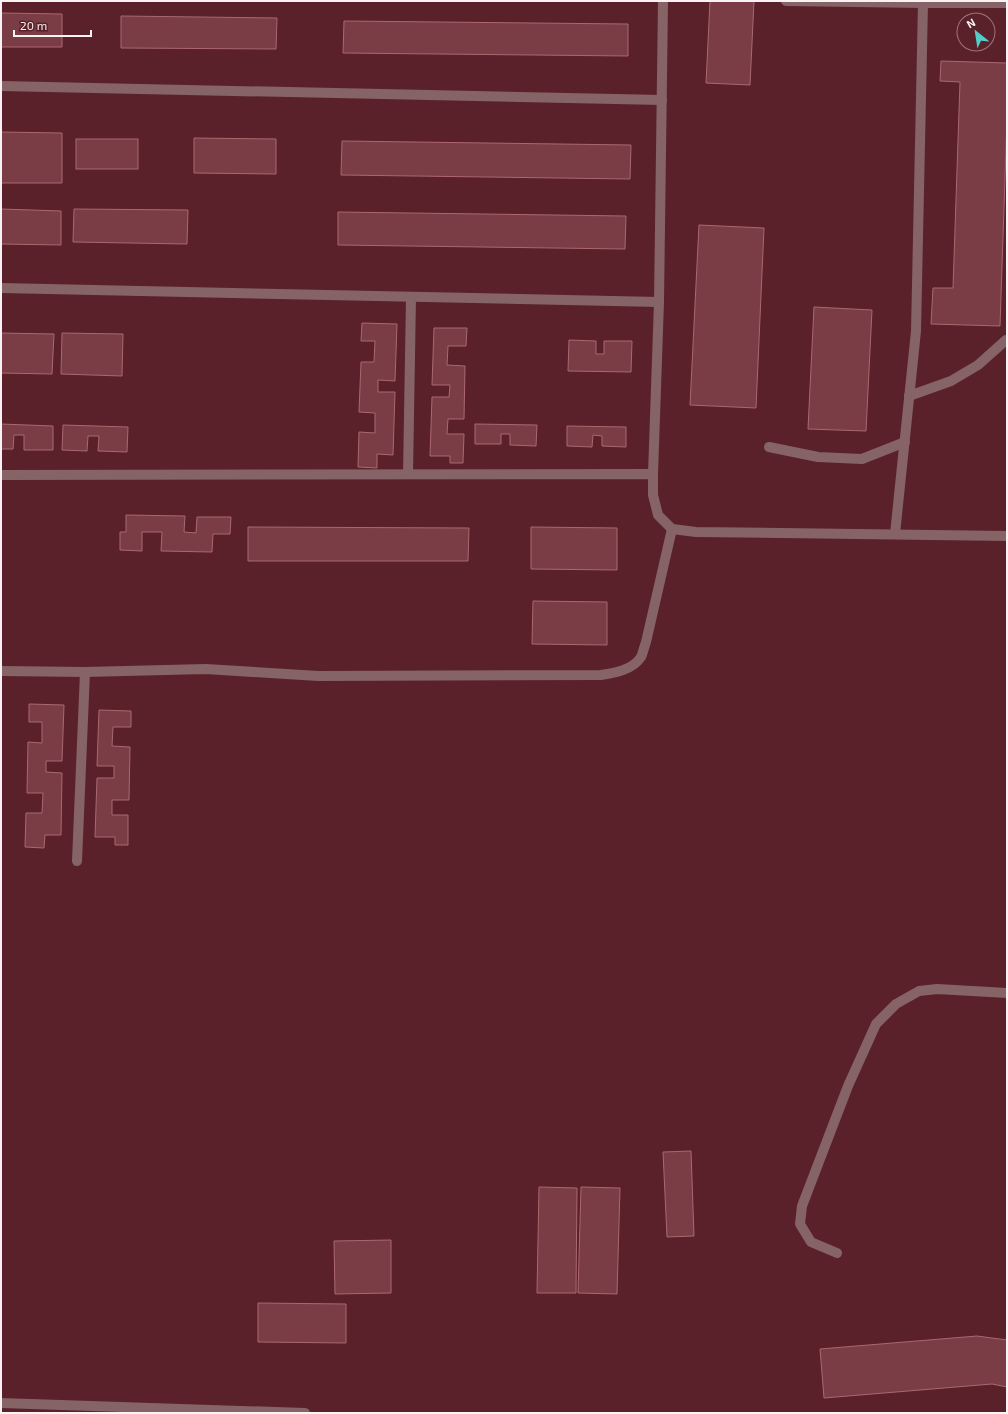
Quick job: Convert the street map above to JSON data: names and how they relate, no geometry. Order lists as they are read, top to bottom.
{
  "scale_bar": "20 m",
  "north": "top left"
}
